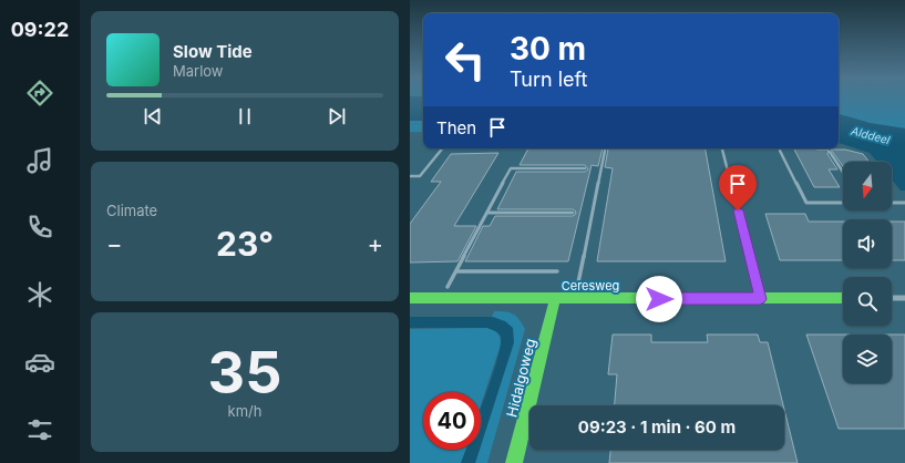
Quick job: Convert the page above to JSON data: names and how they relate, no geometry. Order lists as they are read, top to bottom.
{
  "streets": {
    "street": ["Ceresweg", "Hidalgoweg"]
  },
  "crossings": [
    ["Ceresweg", "Hidalgoweg"]
  ],
  "water": ["Alddeel"],
  "north": "bottom",
  "page": {
    "tabs": "09:22",
    "turn": ["30 m", "Turn left"],
    "song": ["Slow Tide", "Marlow"],
    "then": "Then",
    "tile": [
      "Climate",
      ["35", "km/h"]
    ],
    "heat": ["−", "23°", "+"],
    "limit": "40",
    "trip": "09:23 · 1 min · 60 m"
  }
}
